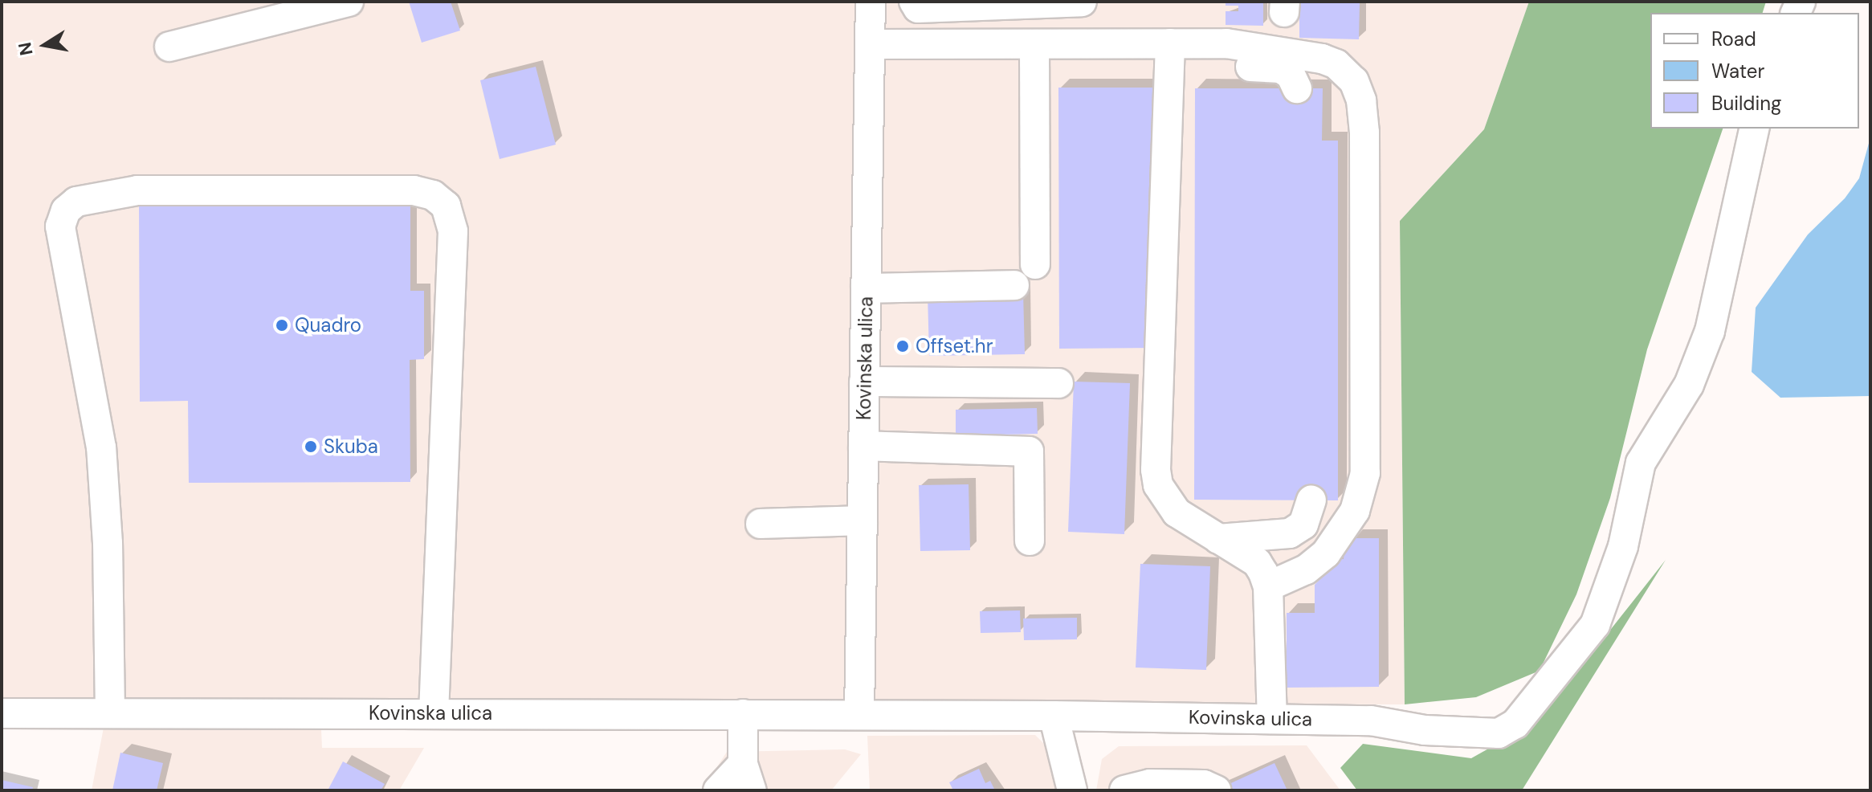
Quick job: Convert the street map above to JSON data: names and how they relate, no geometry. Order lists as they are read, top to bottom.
{
  "streets": {
    "street": ["Kovinska ulica"]
  },
  "places": ["Quadro", "Offset.hr", "Skuba"],
  "legend": ["Road", "Water", "Building"],
  "north": "left"
}
